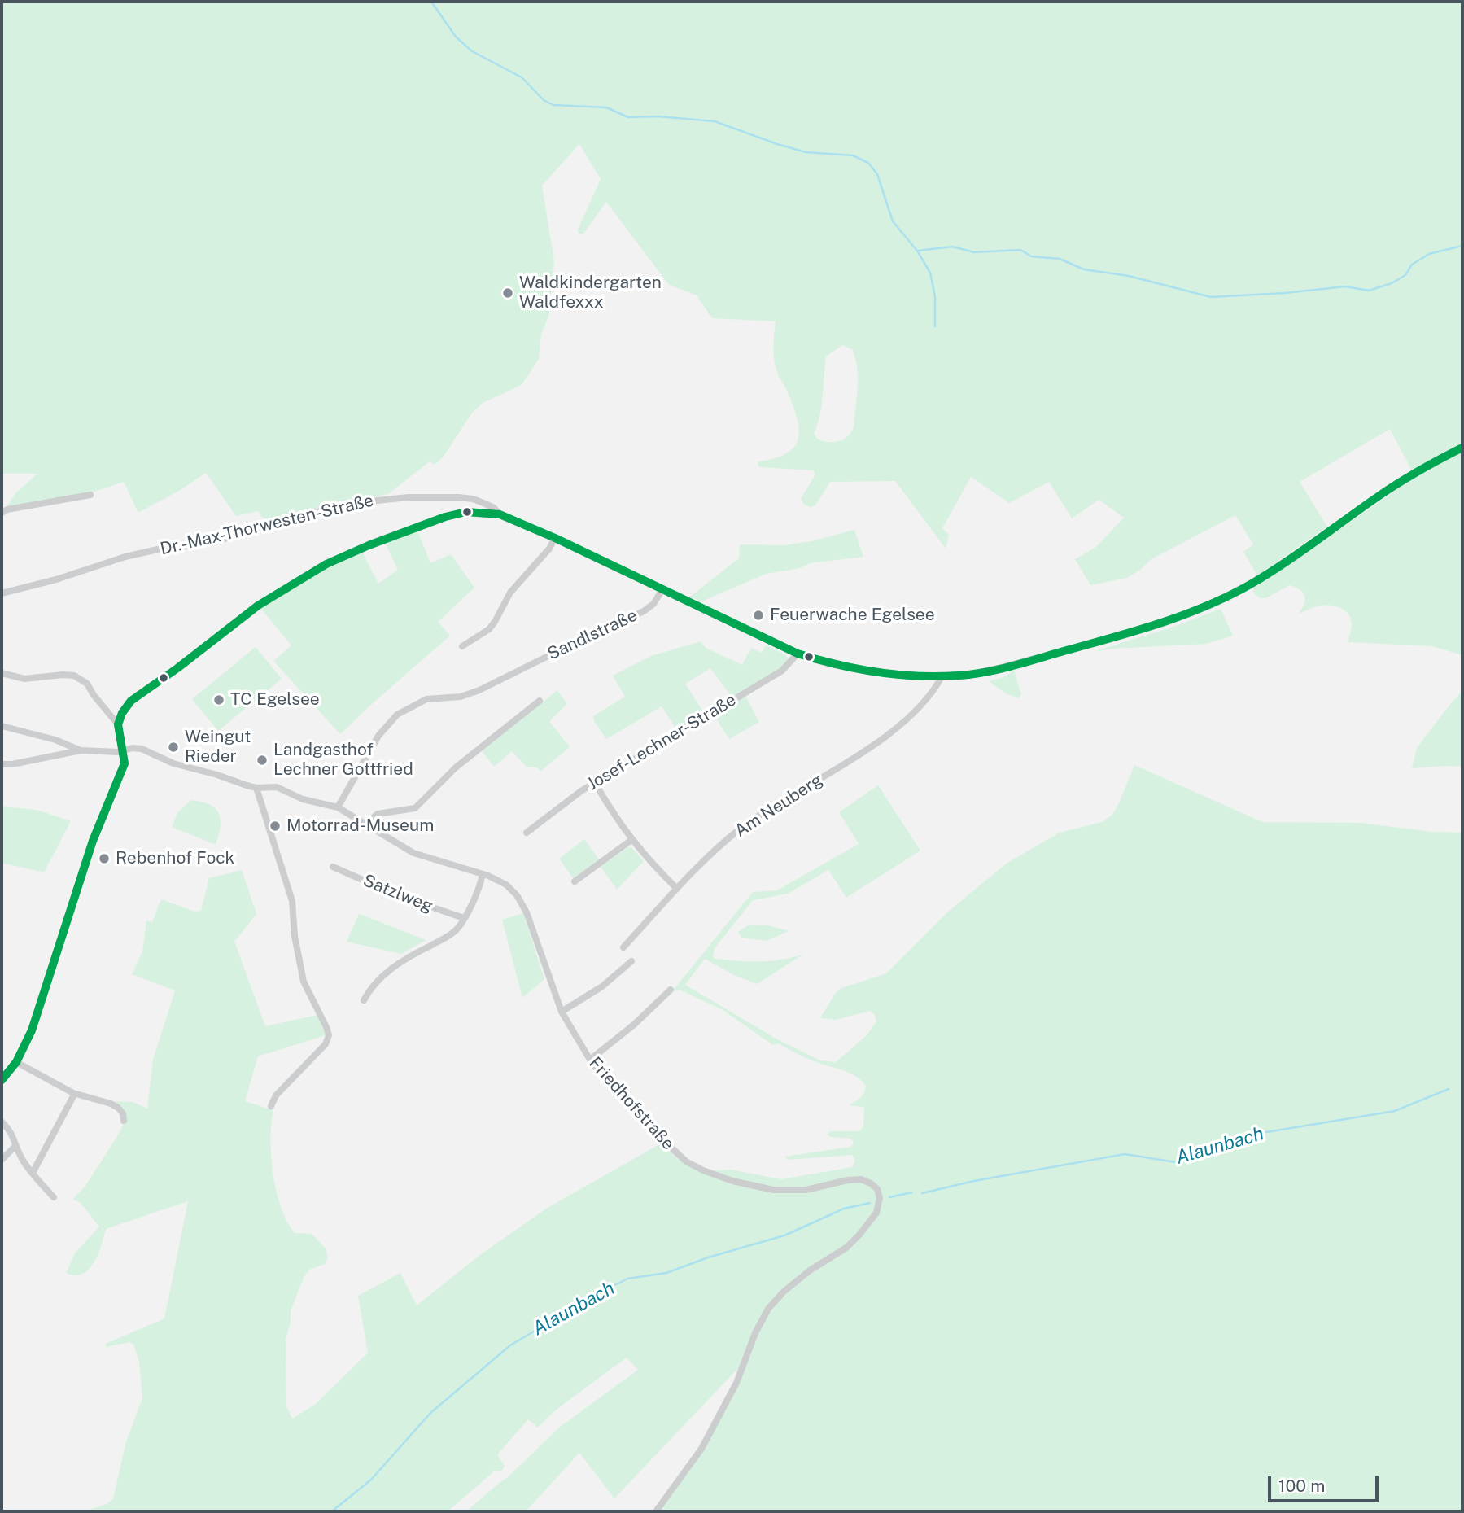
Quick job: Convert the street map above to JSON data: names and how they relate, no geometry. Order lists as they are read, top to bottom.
{
  "streets": {
    "street": [
      "Dr.-Max-Thorwesten-Straße",
      "Sandlstraße",
      "Josef-Lechner-Straße",
      "Am Neuberg",
      "Satzlweg",
      "Friedhofstraße"
    ]
  },
  "crossings": [
    ["Sandlstraße", "Friedhofstraße"]
  ],
  "water": ["Alaunbach"],
  "places": [
    "Waldkindergarten Waldfexxx",
    "Feuerwache Egelsee",
    "TC Egelsee",
    "Weingut Rieder",
    "Landgasthof Lechner Gottfried",
    "Motorrad-Museum",
    "Rebenhof Fock"
  ],
  "scale_bar": "100 m"
}
